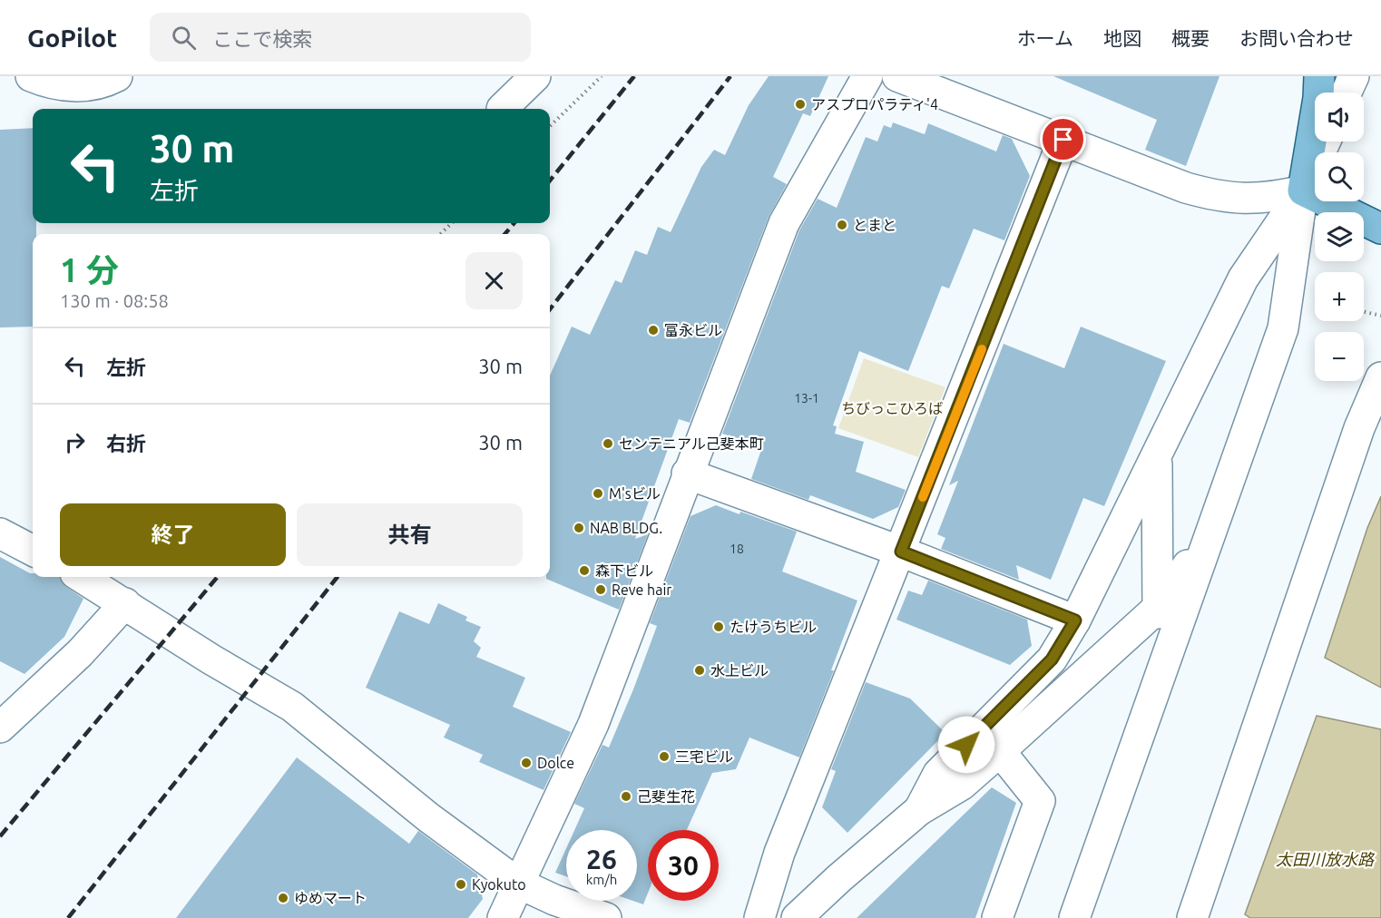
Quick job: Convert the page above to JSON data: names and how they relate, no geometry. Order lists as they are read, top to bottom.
{
  "water": ["太田川放水路"],
  "parks": ["ちびっこひろば"],
  "places": [
    "アスプロパラティ'4",
    "とまと",
    "富永ビル",
    "センテニアル己斐本町",
    "M'sビル",
    "NAB BLDG.",
    "森下ビル",
    "Reve hair",
    "たけうちビル",
    "水上ビル",
    "三宅ビル",
    "Dolce",
    "己斐生花",
    "Kyokuto",
    "ゆめマート"
  ],
  "house_numbers": ["13-1", "18"],
  "page": {
    "header": "GoPilot",
    "search": "ここで検索",
    "nav": [
      "ホーム",
      "地図",
      "概要",
      "お問い合わせ"
    ],
    "map_buttons": ["+", "−"],
    "turn": ["30 m", "左折"],
    "heading": ["1 分", "130 m · 08:58"],
    "list": [
      {
        "name": "左折",
        "value": "30 m"
      },
      {
        "name": "右折",
        "value": "30 m"
      }
    ],
    "buttons": ["終了", "共有"],
    "speed": "26 km/h",
    "limit": "30"
  }
}
